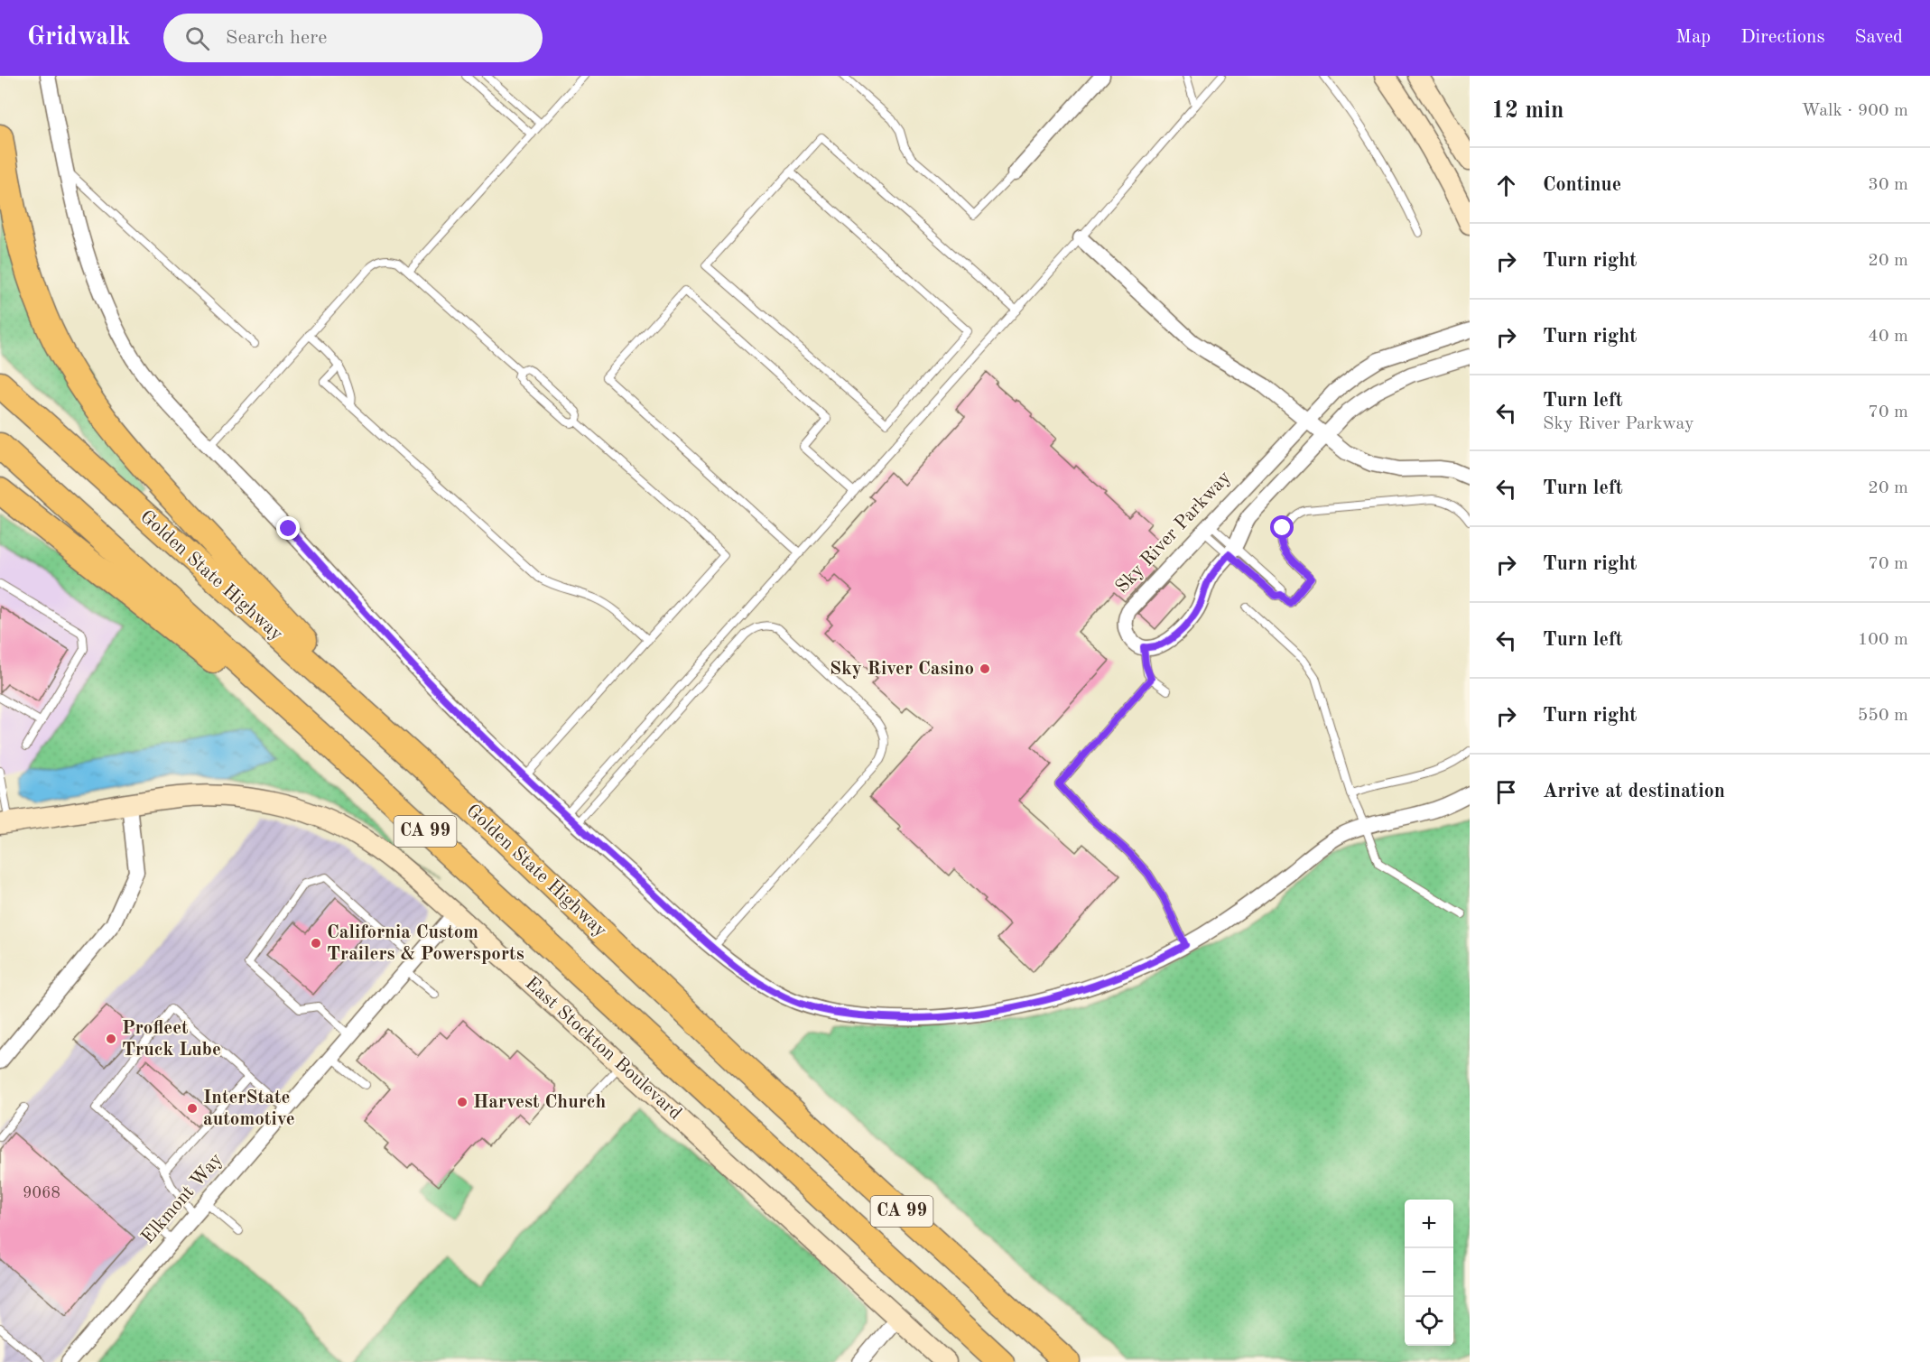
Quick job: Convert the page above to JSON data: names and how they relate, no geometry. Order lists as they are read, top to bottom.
{
  "streets": {
    "highway": ["Golden State Highway", "CA 99"],
    "main road": ["East Stockton Boulevard"],
    "street": ["Sky River Parkway", "Elkmont Way"]
  },
  "crossings": [
    ["East Stockton Boulevard", "Elkmont Way"]
  ],
  "places": [
    "Sky River Casino",
    "California Custom Trailers & Powersports",
    "Profleet Truck Lube",
    "Harvest Church",
    "InterState automotive"
  ],
  "house_numbers": ["9068"],
  "page": {
    "header": "Gridwalk",
    "search": "Search here",
    "nav": ["Map", "Directions", "Saved"],
    "heading": ["12 min", "Walk · 900 m"],
    "list": [
      ["Continue", "30 m"],
      ["Turn right", "20 m"],
      ["Turn right", "40 m"],
      ["Turn left", "Sky River Parkway", "70 m"],
      ["Turn left", "20 m"],
      ["Turn right", "70 m"],
      ["Turn left", "100 m"],
      ["Turn right", "550 m"],
      "Arrive at destination"
    ],
    "map_buttons": ["+", "−"]
  }
}
